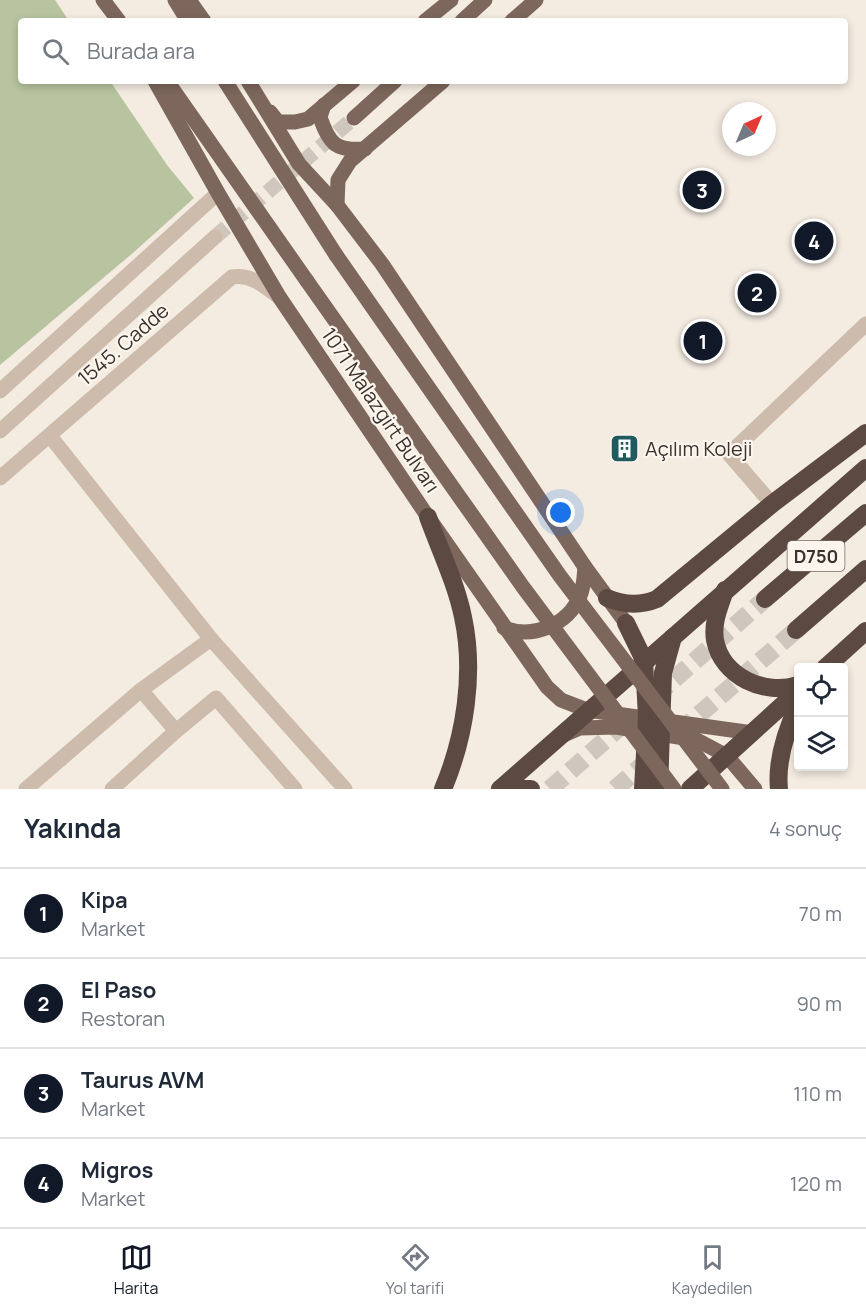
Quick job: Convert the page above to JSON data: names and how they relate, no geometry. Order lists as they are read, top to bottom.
{
  "streets": {
    "highway": ["D750"],
    "main road": ["1071 Malazgirt Bulvarı"],
    "street": ["1545. Cadde"]
  },
  "crossings": [
    ["1545. Cadde", "1071 Malazgirt Bulvarı"]
  ],
  "places": {
    "building": ["Açılım Koleji"]
  },
  "north": "top right",
  "page": {
    "search": "Burada ara",
    "pins": [
      "3",
      "4",
      "2",
      "1"
    ],
    "heading": ["Yakında", "4 sonuç"],
    "list": [
      {
        "mark": "1",
        "name": "Kipa",
        "note": "Market",
        "value": "70 m"
      },
      {
        "mark": "2",
        "name": "El Paso",
        "note": "Restoran",
        "value": "90 m"
      },
      {
        "mark": "3",
        "name": "Taurus AVM",
        "note": "Market",
        "value": "110 m"
      },
      {
        "mark": "4",
        "name": "Migros",
        "note": "Market",
        "value": "120 m"
      }
    ],
    "nav": ["Harita", "Yol tarifi", "Kaydedilen"]
  }
}
